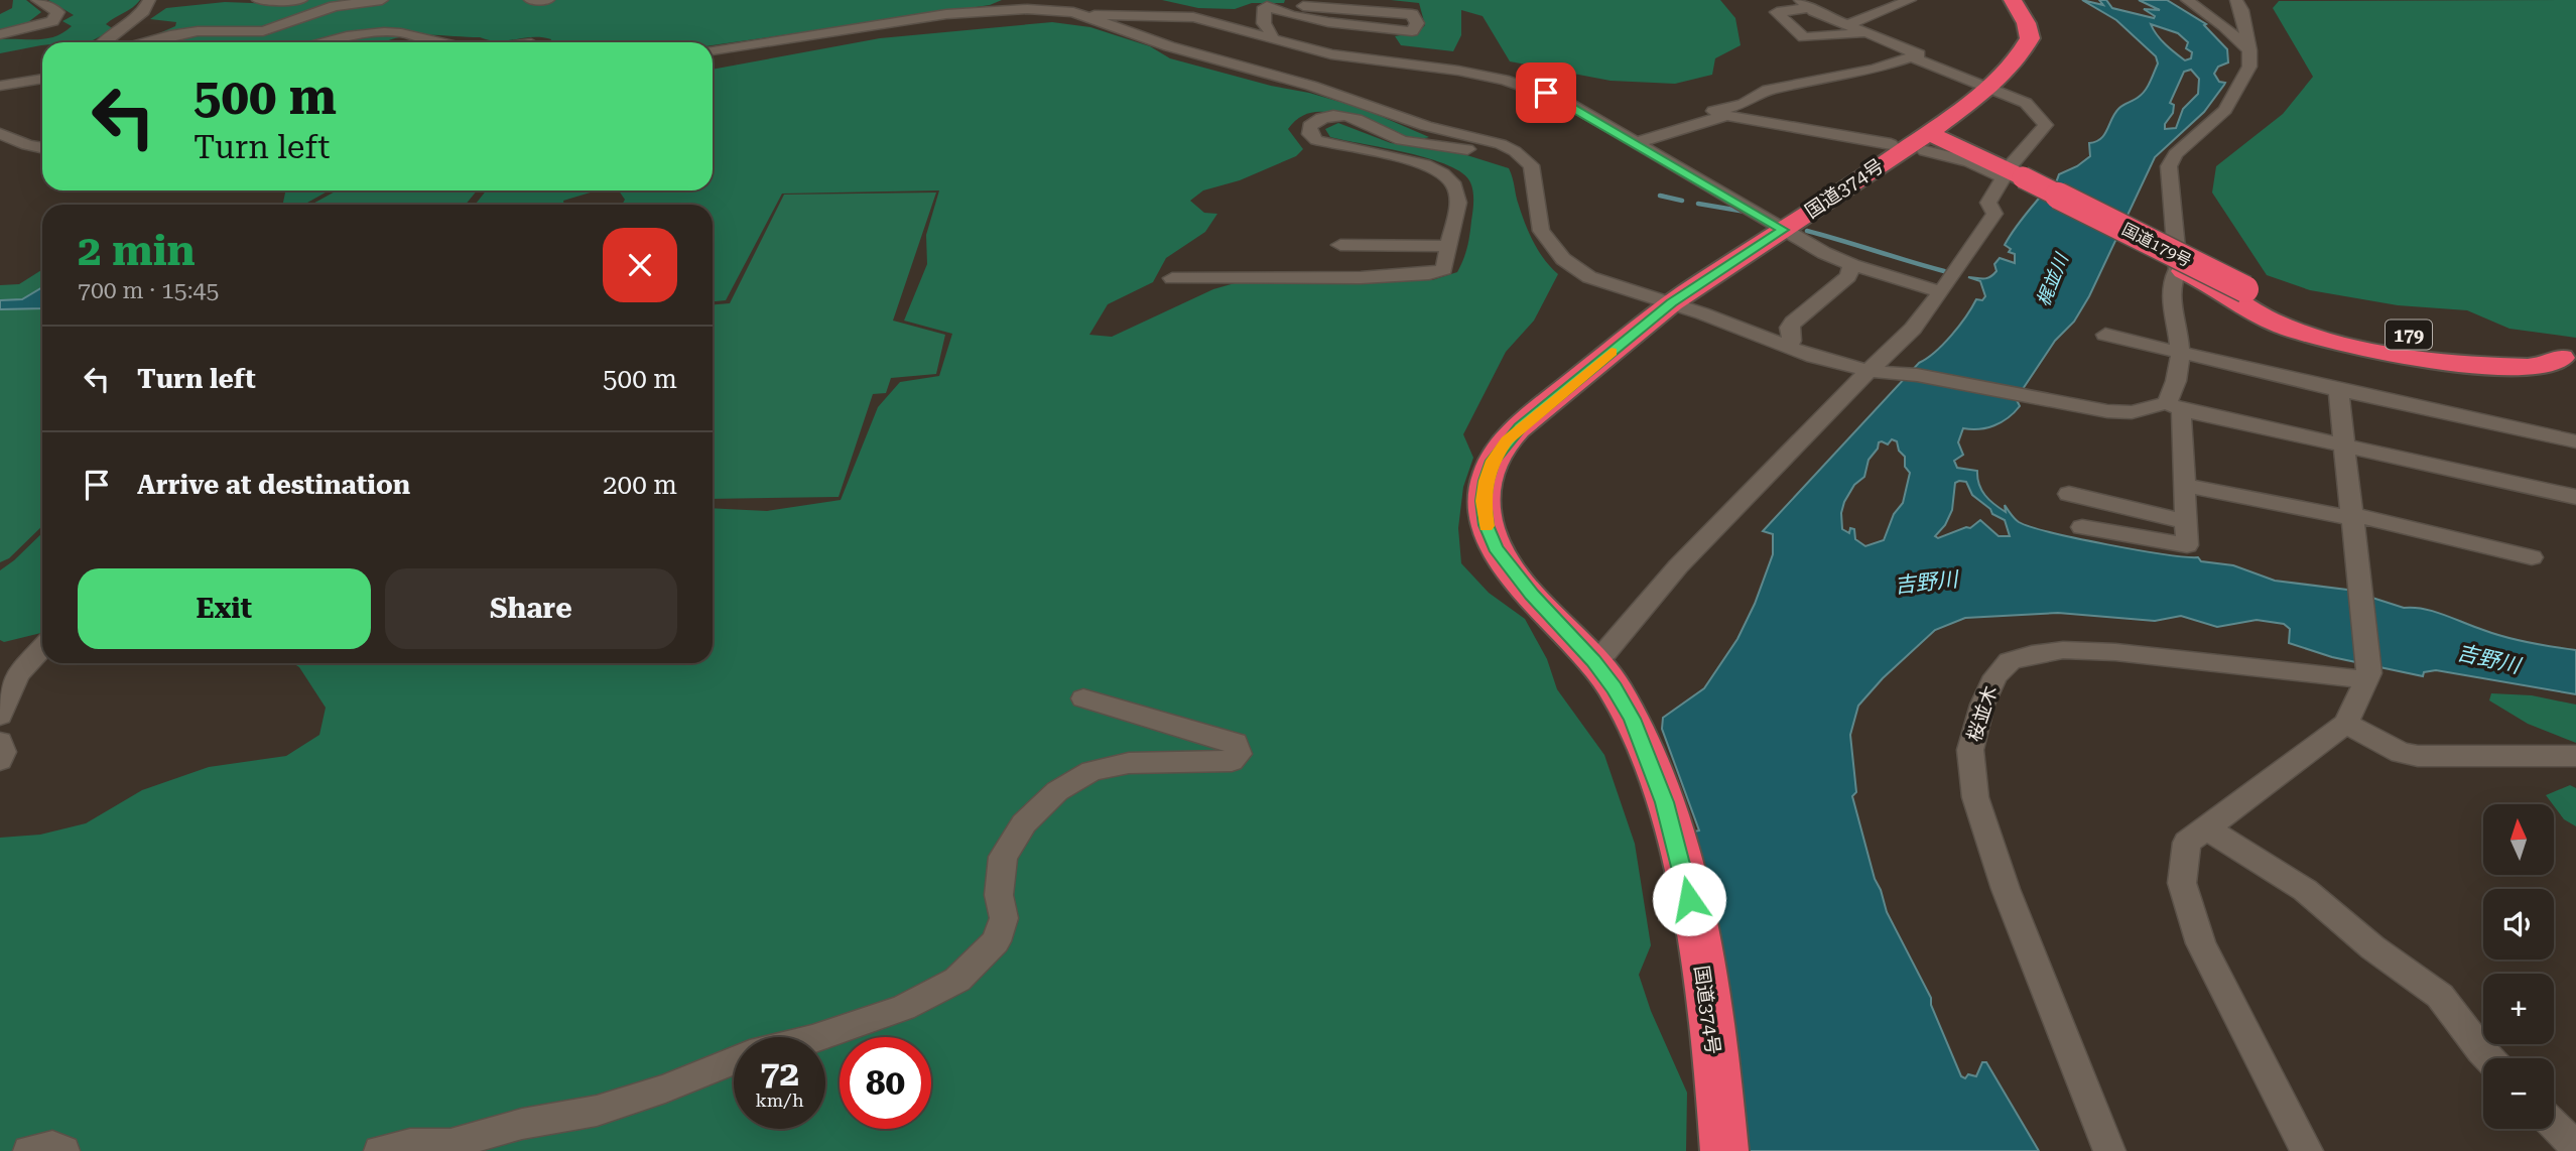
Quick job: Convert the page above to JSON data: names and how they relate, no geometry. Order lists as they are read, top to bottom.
{
  "streets": {
    "highway": ["国道374号", "国道179号", "179"],
    "street": ["桜並木"]
  },
  "crossings": [
    ["国道374号", "国道179号"]
  ],
  "water": ["梶並川", "吉野川"],
  "north": "top",
  "page": {
    "turn": ["500 m", "Turn left"],
    "heading": ["2 min", "700 m · 15:45"],
    "list": [
      {
        "name": "Turn left",
        "value": "500 m"
      },
      {
        "name": "Arrive at destination",
        "value": "200 m"
      }
    ],
    "buttons": ["Exit", "Share"],
    "map_buttons": ["+", "−"],
    "speed": "72 km/h",
    "limit": "80"
  }
}
